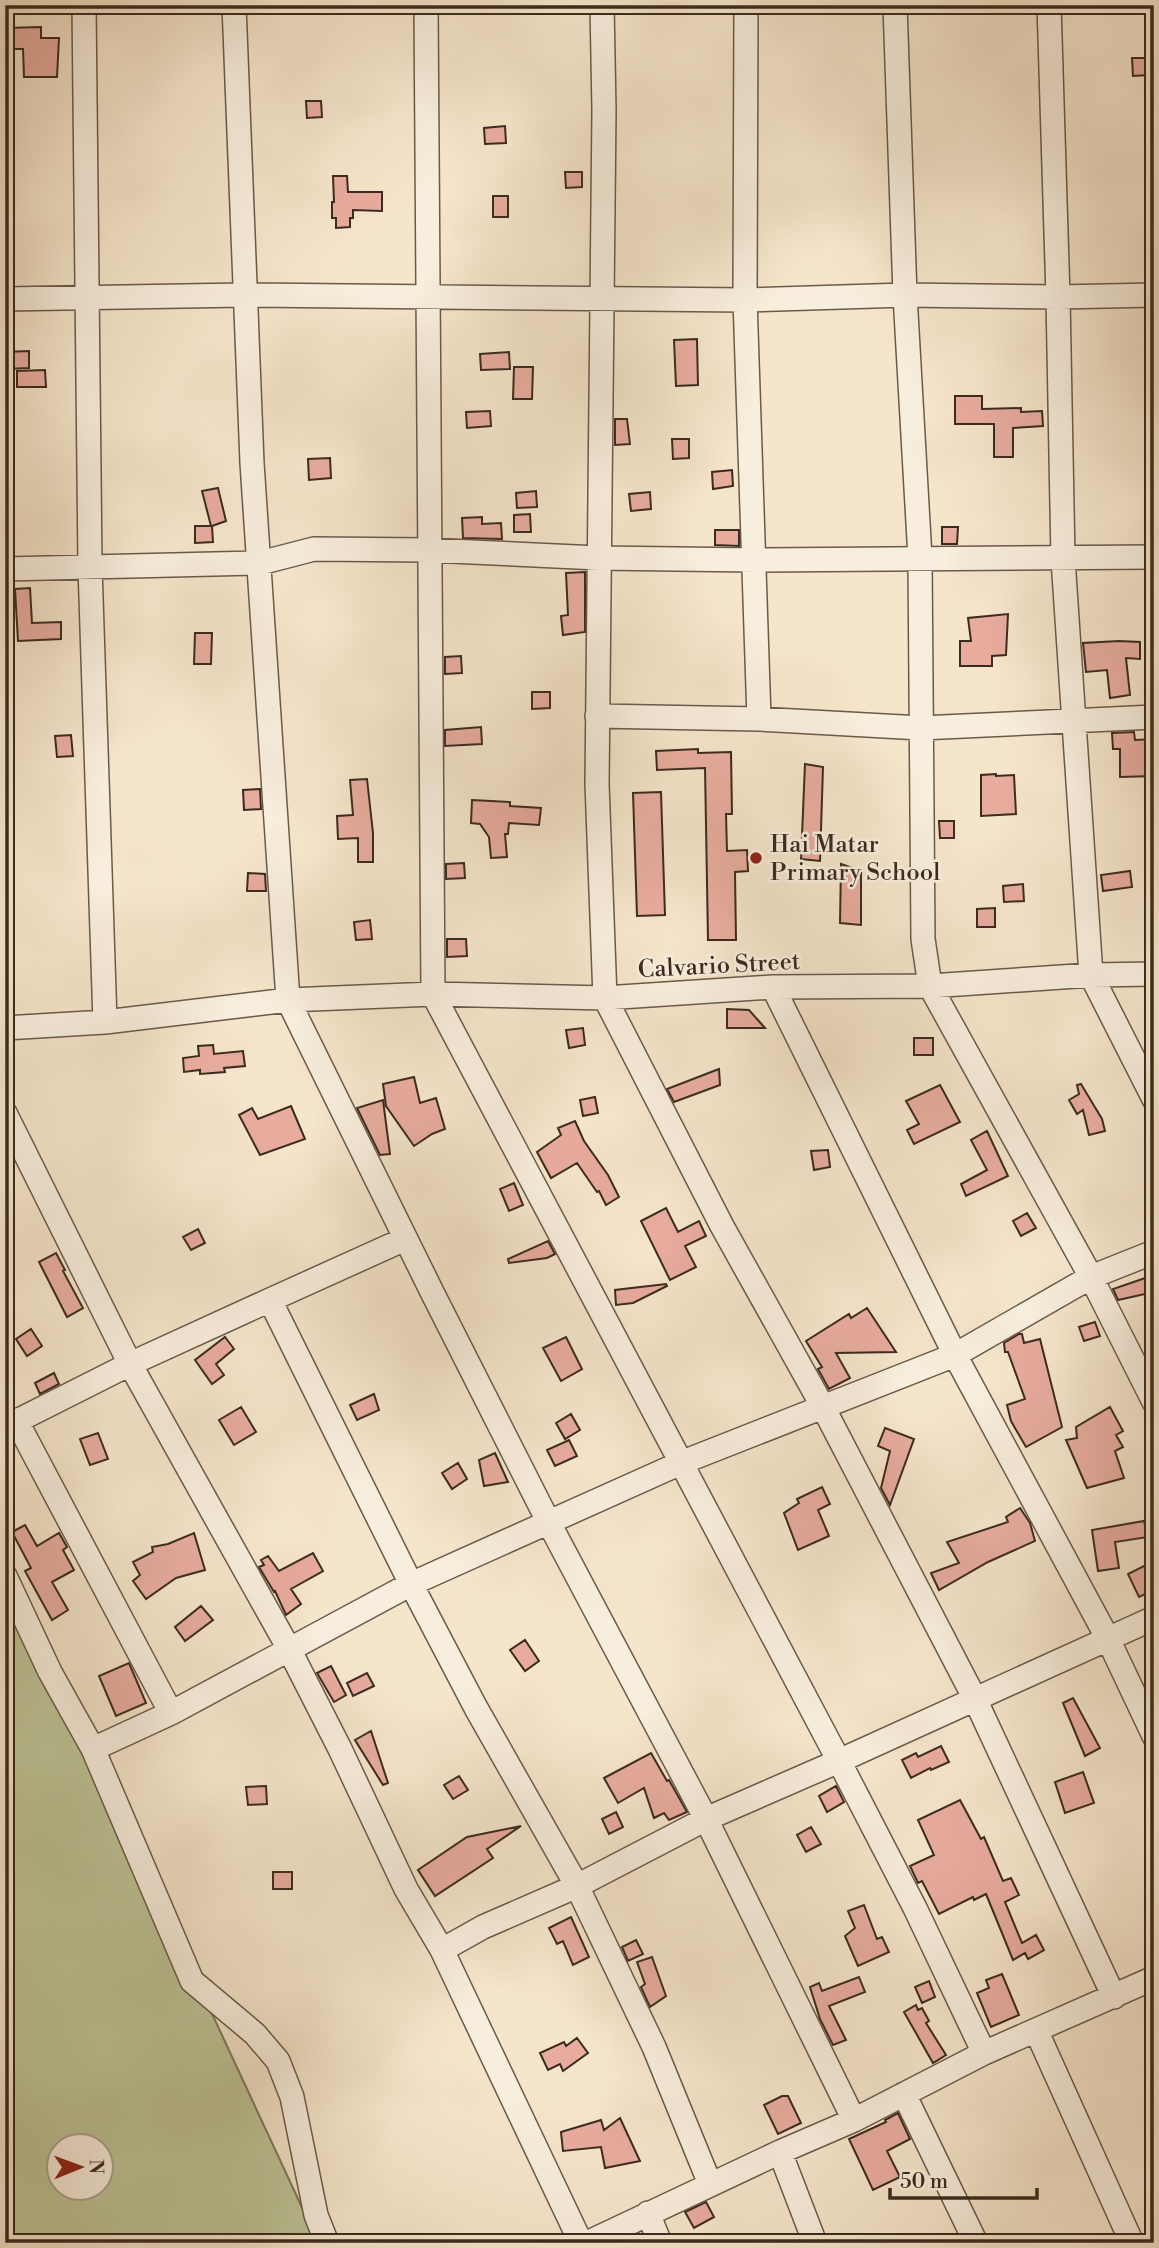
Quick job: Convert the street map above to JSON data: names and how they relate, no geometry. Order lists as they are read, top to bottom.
{
  "streets": {
    "street": ["Calvario Street"]
  },
  "places": ["Hai Matar Primary School"],
  "scale_bar": "50 m",
  "north": "right"
}
